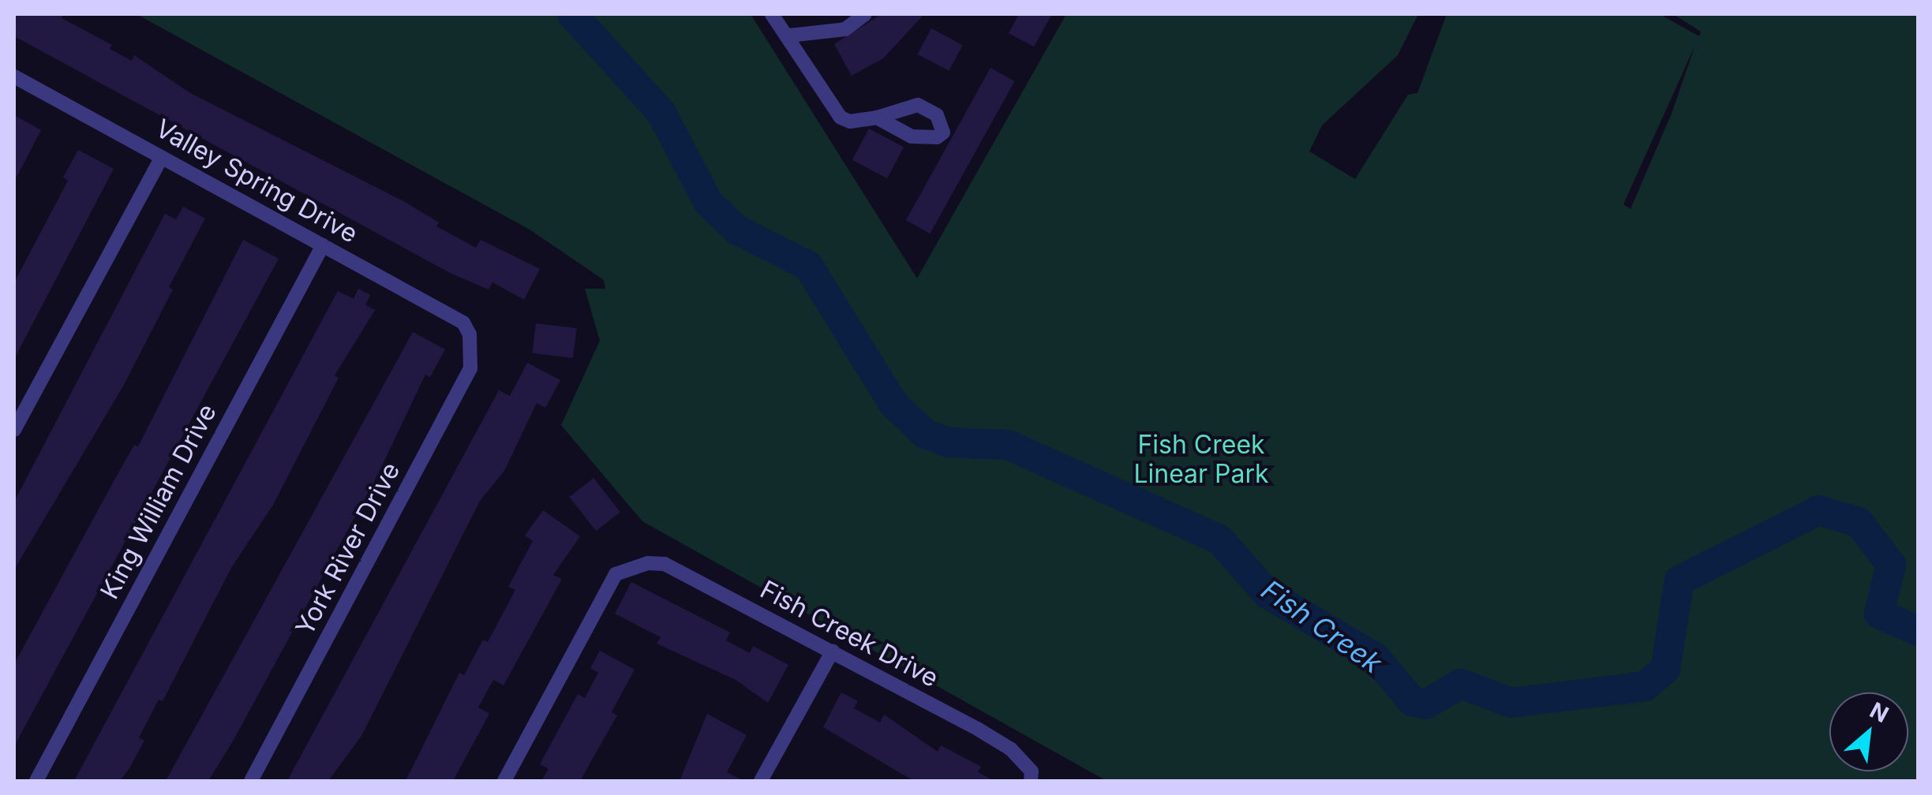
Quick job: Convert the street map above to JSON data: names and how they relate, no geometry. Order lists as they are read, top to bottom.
{
  "streets": {
    "street": [
      "Valley Spring Drive",
      "King William Drive",
      "York River Drive",
      "Fish Creek Drive"
    ]
  },
  "crossings": [
    ["Valley Spring Drive", "King William Drive"],
    ["Valley Spring Drive", "York River Drive"]
  ],
  "water": ["Fish Creek"],
  "parks": ["Fish Creek Linear Park"],
  "north": "top right"
}
